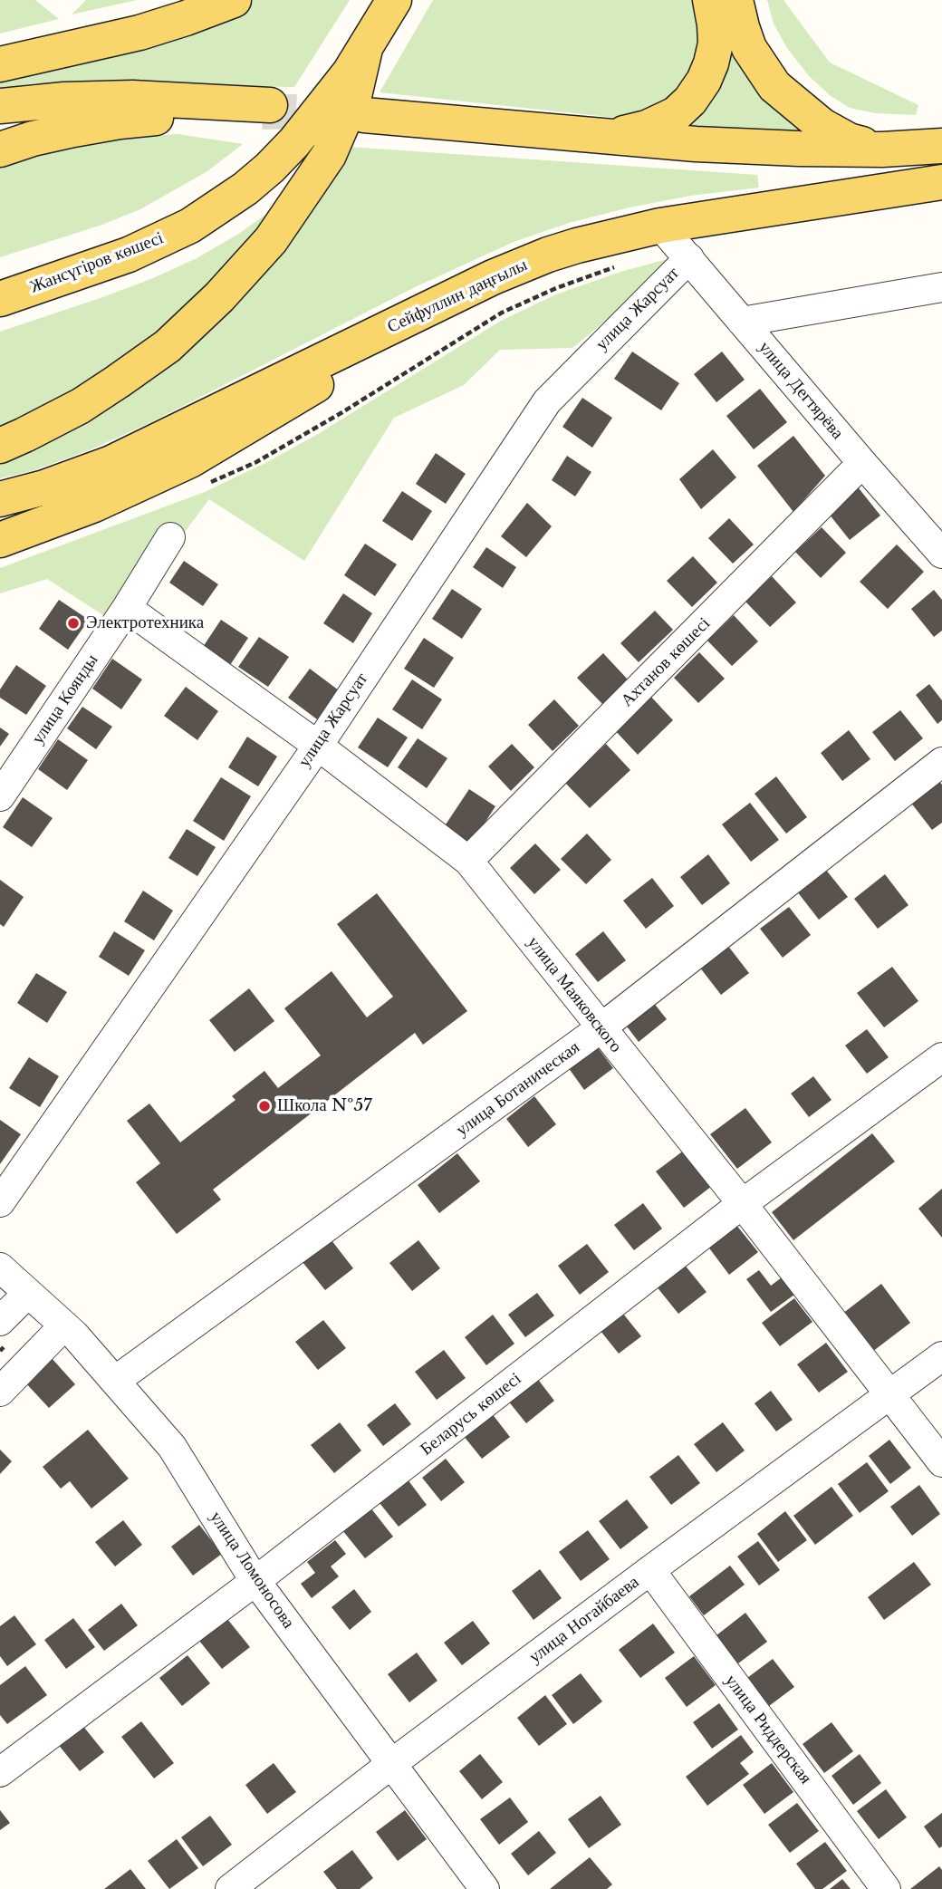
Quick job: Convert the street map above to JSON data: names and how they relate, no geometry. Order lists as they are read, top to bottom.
{
  "streets": {
    "main road": ["Жансүгіров көшесі", "Сейфуллин даңғылы"],
    "street": [
      "улица Жарсуат",
      "улица Дегтярёва",
      "Ахтанов көшесі",
      "улица Коянды",
      "улица Маяковского",
      "улица Ботаническая",
      "Беларусь көшесі",
      "улица Ломоносова",
      "улица Ногайбаева",
      "улица Риддерская"
    ]
  },
  "crossings": [
    ["Сейфуллин даңғылы", "улица Дегтярёва"],
    ["улица Жарсуат", "улица Дегтярёва"],
    ["улица Жарсуат", "улица Маяковского"],
    ["улица Дегтярёва", "Ахтанов көшесі"],
    ["Ахтанов көшесі", "улица Маяковского"],
    ["улица Коянды", "улица Маяковского"],
    ["улица Маяковского", "улица Ботаническая"],
    ["улица Маяковского", "Беларусь көшесі"],
    ["улица Маяковского", "улица Ногайбаева"],
    ["улица Ботаническая", "улица Ломоносова"],
    ["Беларусь көшесі", "улица Ломоносова"],
    ["улица Ломоносова", "улица Ногайбаева"],
    ["улица Ногайбаева", "улица Риддерская"]
  ],
  "places": ["Электротехника", "Школа №57"]
}
